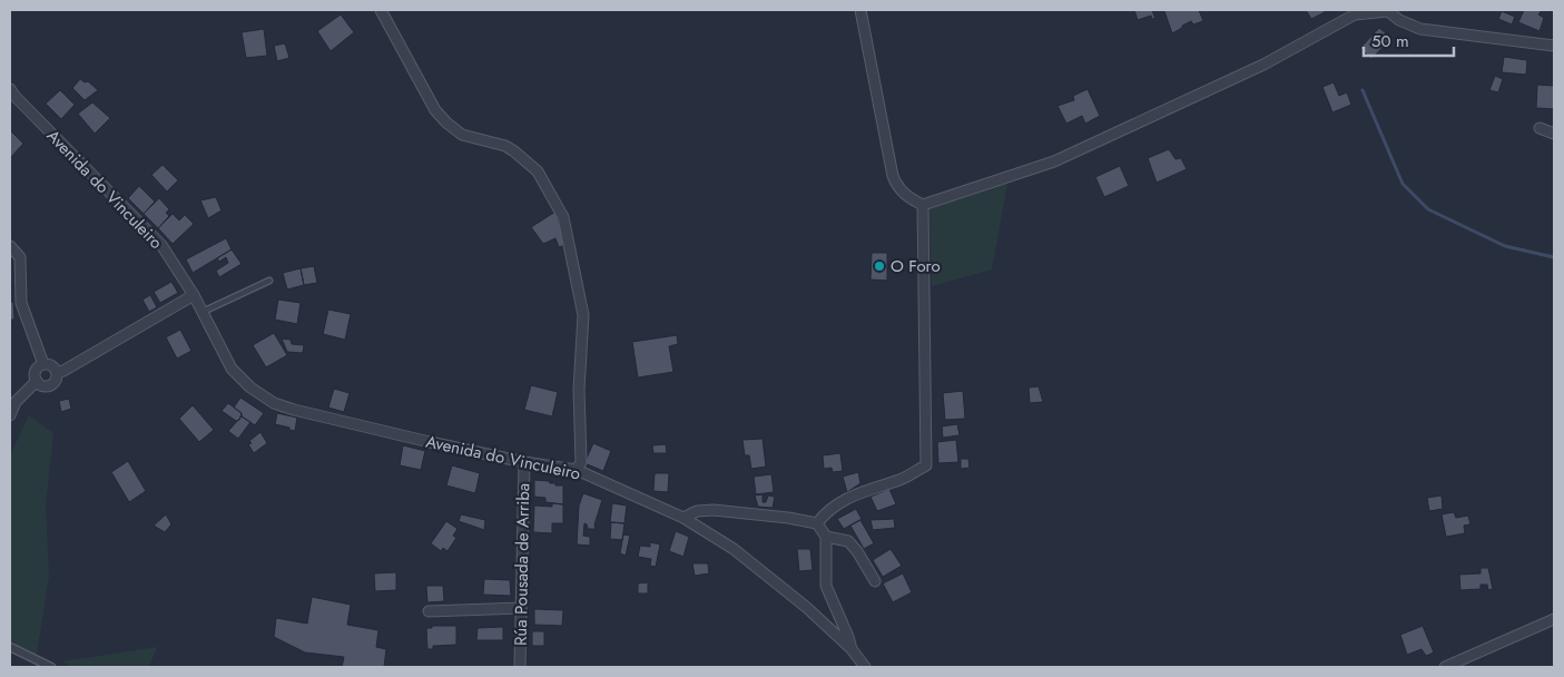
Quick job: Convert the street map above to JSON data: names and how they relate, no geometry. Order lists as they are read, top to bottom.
{
  "streets": {
    "street": ["Avenida do Vinculeiro", "Rúa Pousada de Arriba"]
  },
  "crossings": [
    ["Avenida do Vinculeiro", "Rúa Pousada de Arriba"]
  ],
  "places": ["O Foro"],
  "scale_bar": "50 m"
}
